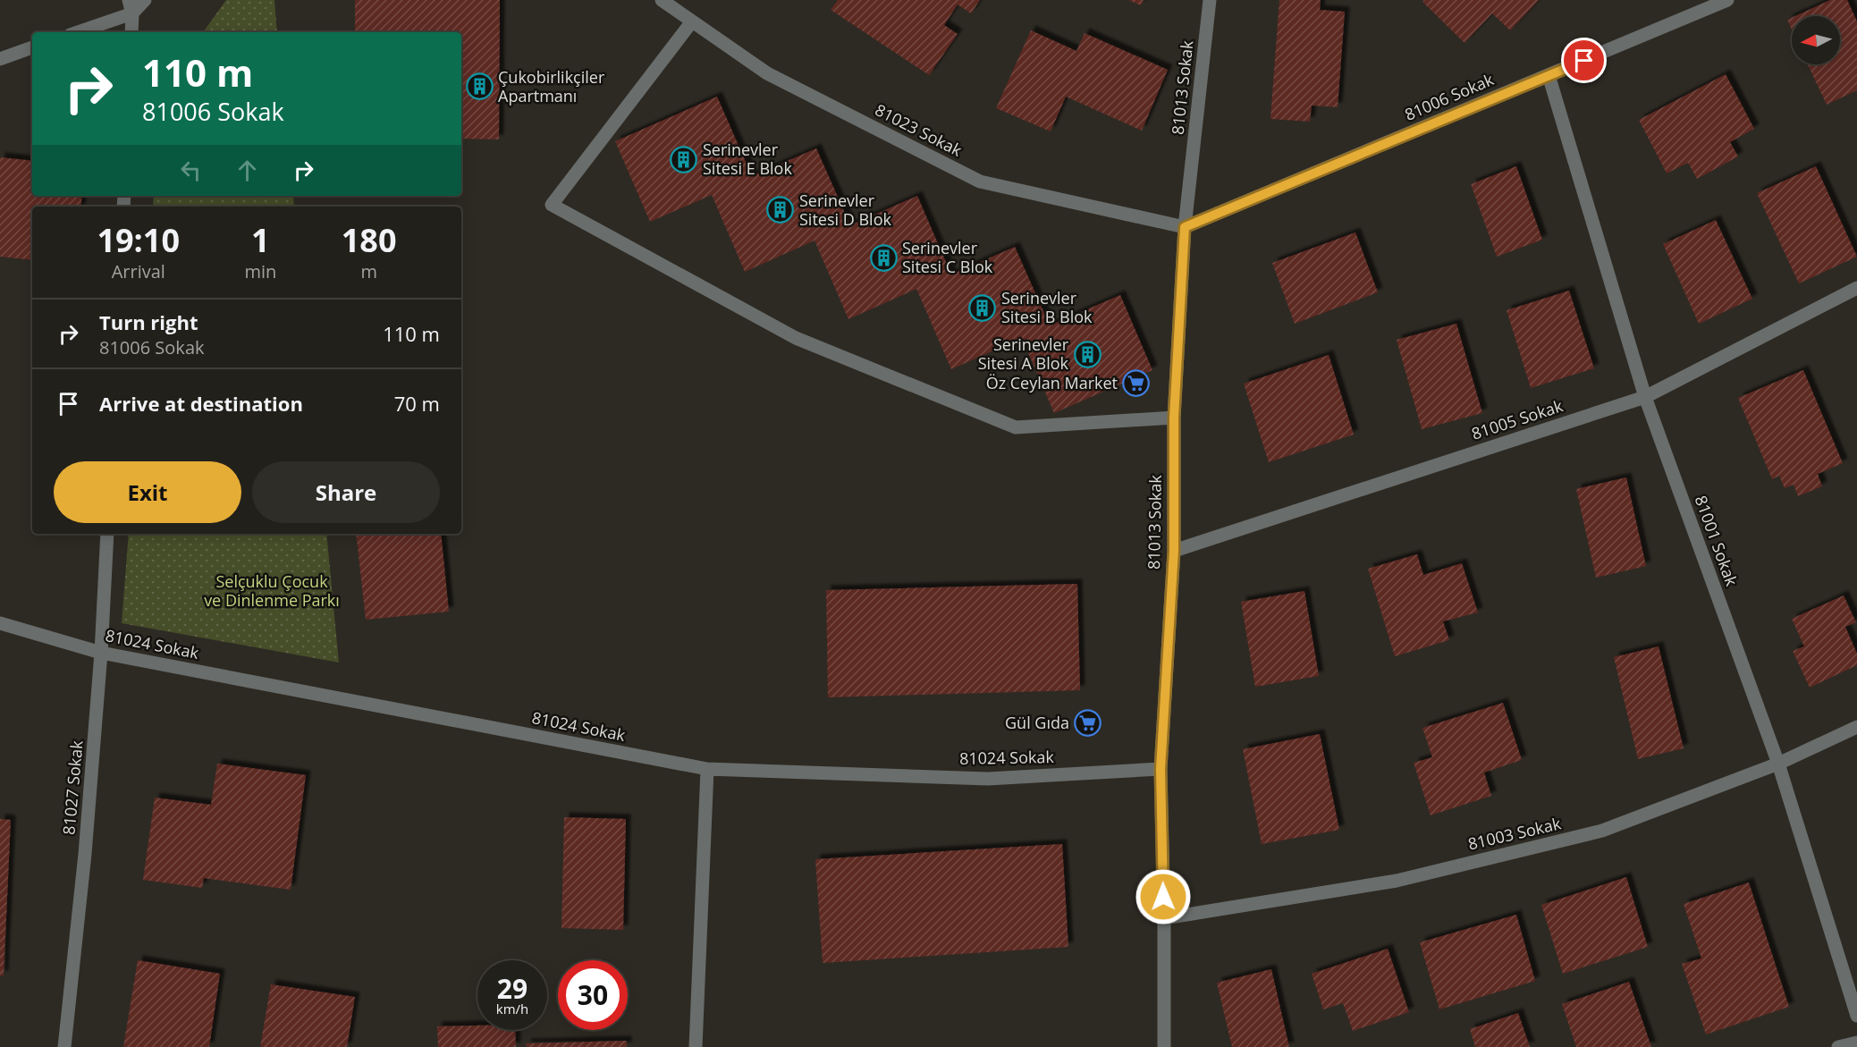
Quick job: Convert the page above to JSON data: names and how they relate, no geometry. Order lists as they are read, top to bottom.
{
  "streets": {
    "street": [
      "81013 Sokak",
      "81006 Sokak",
      "81023 Sokak",
      "81005 Sokak",
      "81001 Sokak",
      "81024 Sokak",
      "81027 Sokak",
      "81003 Sokak"
    ]
  },
  "crossings": [
    ["81013 Sokak", "81006 Sokak"],
    ["81013 Sokak", "81023 Sokak"],
    ["81013 Sokak", "81005 Sokak"],
    ["81013 Sokak", "81024 Sokak"],
    ["81013 Sokak", "81003 Sokak"],
    ["81006 Sokak", "81023 Sokak"],
    ["81006 Sokak", "81001 Sokak"],
    ["81005 Sokak", "81001 Sokak"],
    ["81001 Sokak", "81003 Sokak"],
    ["81024 Sokak", "81027 Sokak"]
  ],
  "parks": ["Selçuklu Çocuk ve Dinlenme Parkı"],
  "places": {
    "building": [
      "Çukobirlikçiler Apartmanı",
      "Serinevler Sitesi E Blok",
      "Serinevler Sitesi D Blok",
      "Serinevler Sitesi C Blok",
      "Serinevler Sitesi B Blok",
      "Serinevler Sitesi A Blok"
    ],
    "supermarket": ["Öz Ceylan Market", "Gül Gıda"]
  },
  "north": "left",
  "page": {
    "turn": ["110 m", "81006 Sokak"],
    "eta": [
      "19:10",
      "Arrival",
      "1",
      "min",
      "180",
      "m"
    ],
    "list": [
      {
        "name": "Turn right",
        "note": "81006 Sokak",
        "value": "110 m"
      },
      {
        "name": "Arrive at destination",
        "value": "70 m"
      }
    ],
    "buttons": ["Exit", "Share"],
    "speed": "29 km/h",
    "limit": "30"
  }
}
